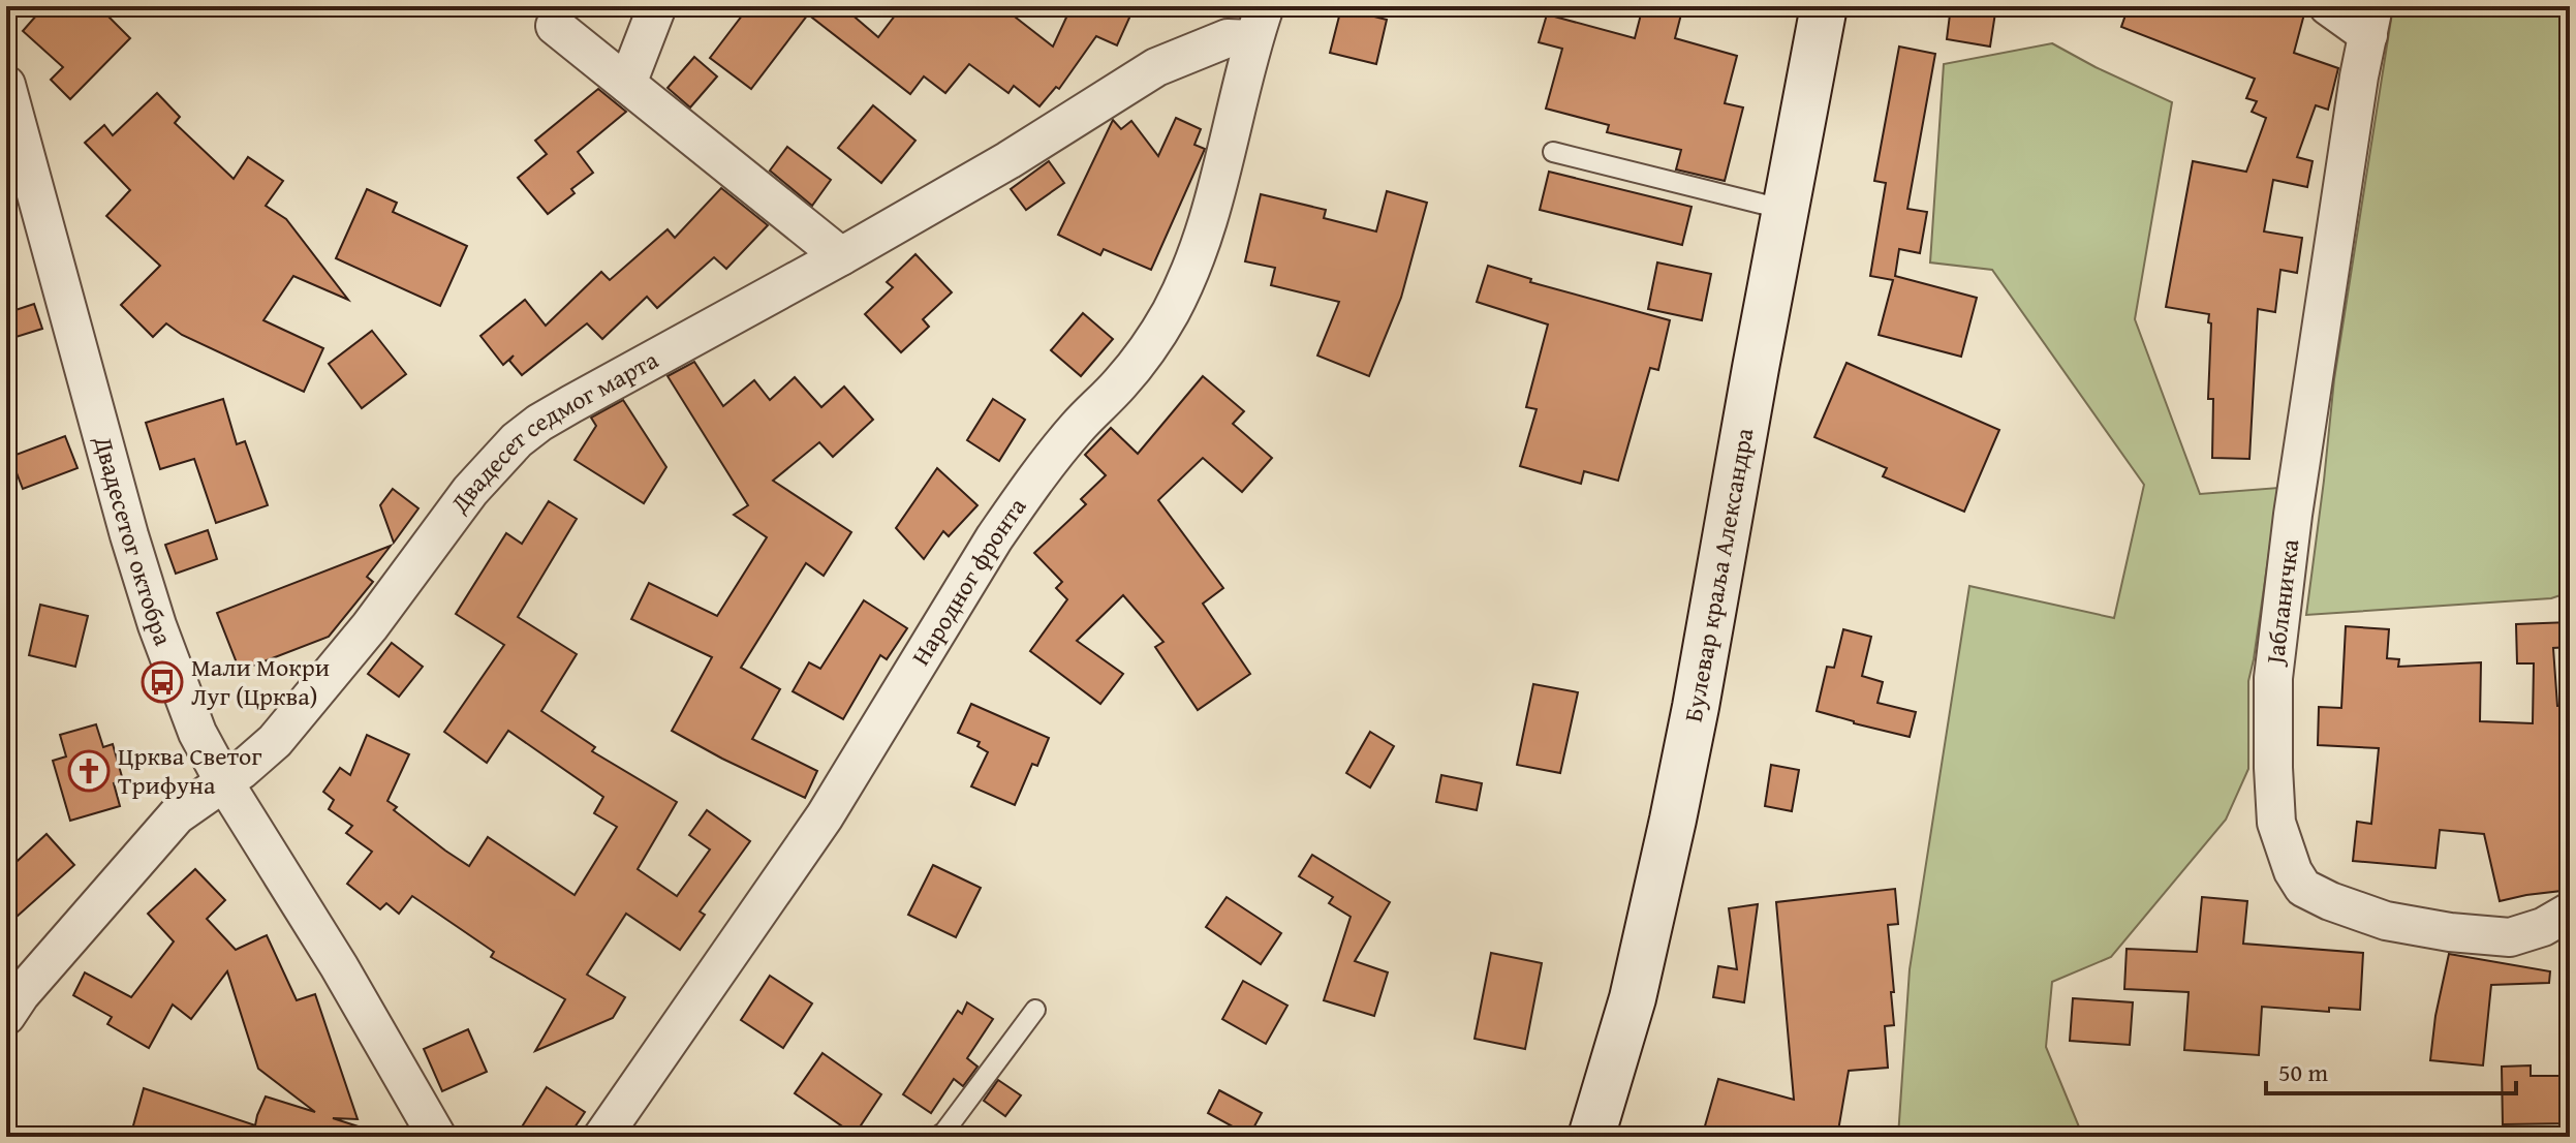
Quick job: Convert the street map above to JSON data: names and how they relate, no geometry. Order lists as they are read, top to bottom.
{
  "streets": {
    "main road": ["Булевар краља Александра"],
    "street": [
      "Двадесет седмог марта",
      "Двадесетог октобра",
      "Народног фронта",
      "Јабланичка"
    ]
  },
  "crossings": [
    ["Двадесет седмог марта", "Двадесетог октобра"],
    ["Двадесет седмог марта", "Народног фронта"]
  ],
  "places": {
    "bus stop": ["Мали Мокри Луг (Црква)"],
    "church": ["Црква Светог Трифуна"]
  },
  "scale_bar": "50 m"
}
